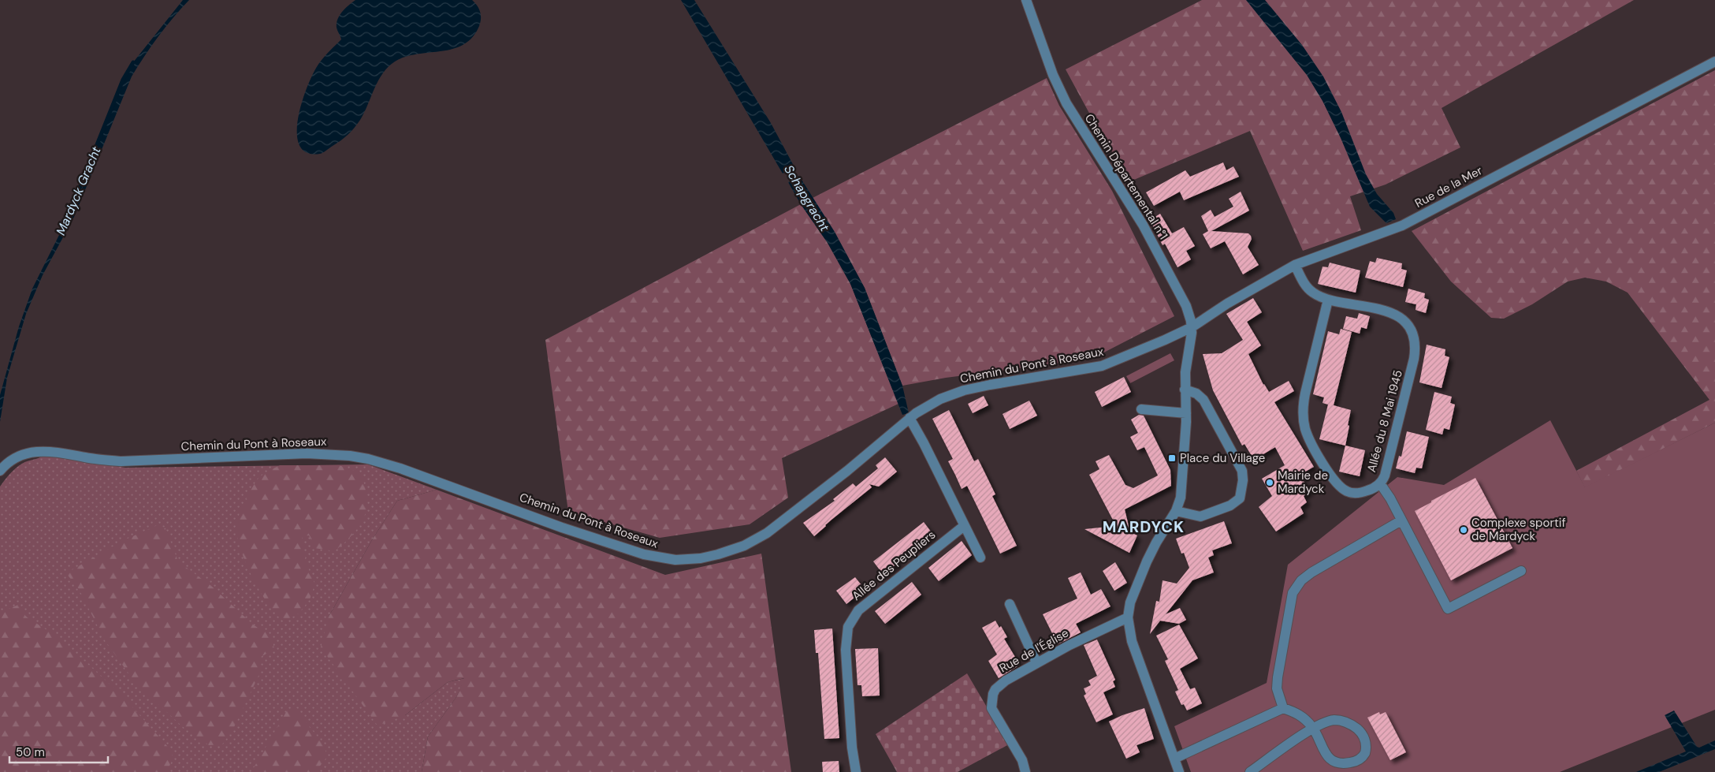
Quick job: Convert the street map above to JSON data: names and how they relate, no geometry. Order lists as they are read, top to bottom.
{
  "streets": {
    "street": [
      "Chemin Départemental n°1",
      "Rue de la Mer",
      "Chemin du Pont à Roseaux",
      "Allée du 8 Mai 1945",
      "Allée des Peupliers",
      "Rue de l'Église"
    ]
  },
  "crossings": [
    ["Chemin Départemental n°1", "Rue de la Mer"],
    ["Chemin Départemental n°1", "Chemin du Pont à Roseaux"],
    ["Chemin Départemental n°1", "Rue de l'Église"],
    ["Rue de la Mer", "Chemin du Pont à Roseaux"],
    ["Rue de la Mer", "Allée du 8 Mai 1945"]
  ],
  "districts": ["MARDYCK"],
  "water": ["Mardyck Gracht", "Schapgracht"],
  "places": {
    "transit": ["Place du Village"],
    "other": ["Mairie de Mardyck", "Complexe sportif de Mardyck"]
  },
  "scale_bar": "50 m"
}
